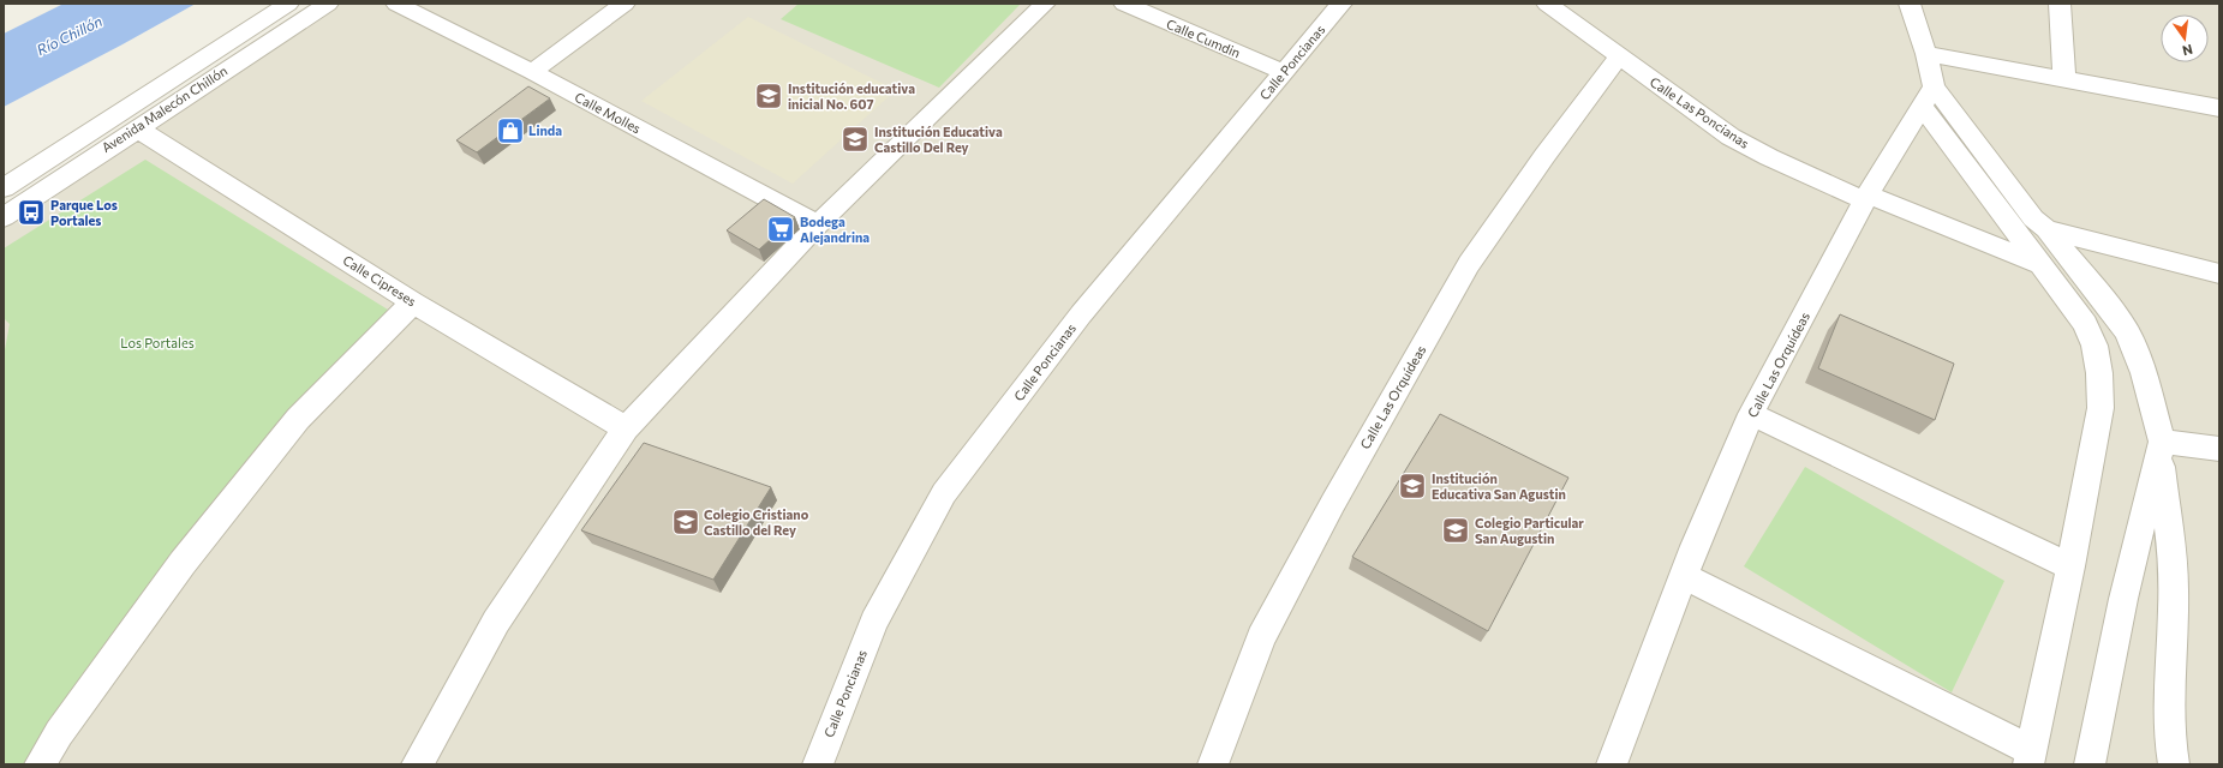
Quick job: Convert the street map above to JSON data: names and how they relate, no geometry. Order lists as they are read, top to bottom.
{
  "streets": {
    "street": [
      "Calle Cumdin",
      "Calle Poncianas",
      "Avenida Malecón Chillón",
      "Calle Molles",
      "Calle Las Poncianas",
      "Calle Cipreses",
      "Calle Las Orquídeas"
    ]
  },
  "crossings": [
    ["Calle Cumdin", "Calle Poncianas"],
    ["Avenida Malecón Chillón", "Calle Cipreses"],
    ["Calle Las Poncianas", "Calle Las Orquídeas"]
  ],
  "water": ["Río Chillón"],
  "parks": ["Los Portales"],
  "places": {
    "school or university": [
      "Institución educativa inicial No. 607",
      "Institución Educativa Castillo Del Rey",
      "Institución Educativa San Agustin",
      "Colegio Cristiano Castillo del Rey",
      "Colegio Particular San Augustin"
    ],
    "shop": ["Linda"],
    "bus stop": ["Parque Los Portales"],
    "supermarket": ["Bodega Alejandrina"]
  },
  "north": "bottom"
}
